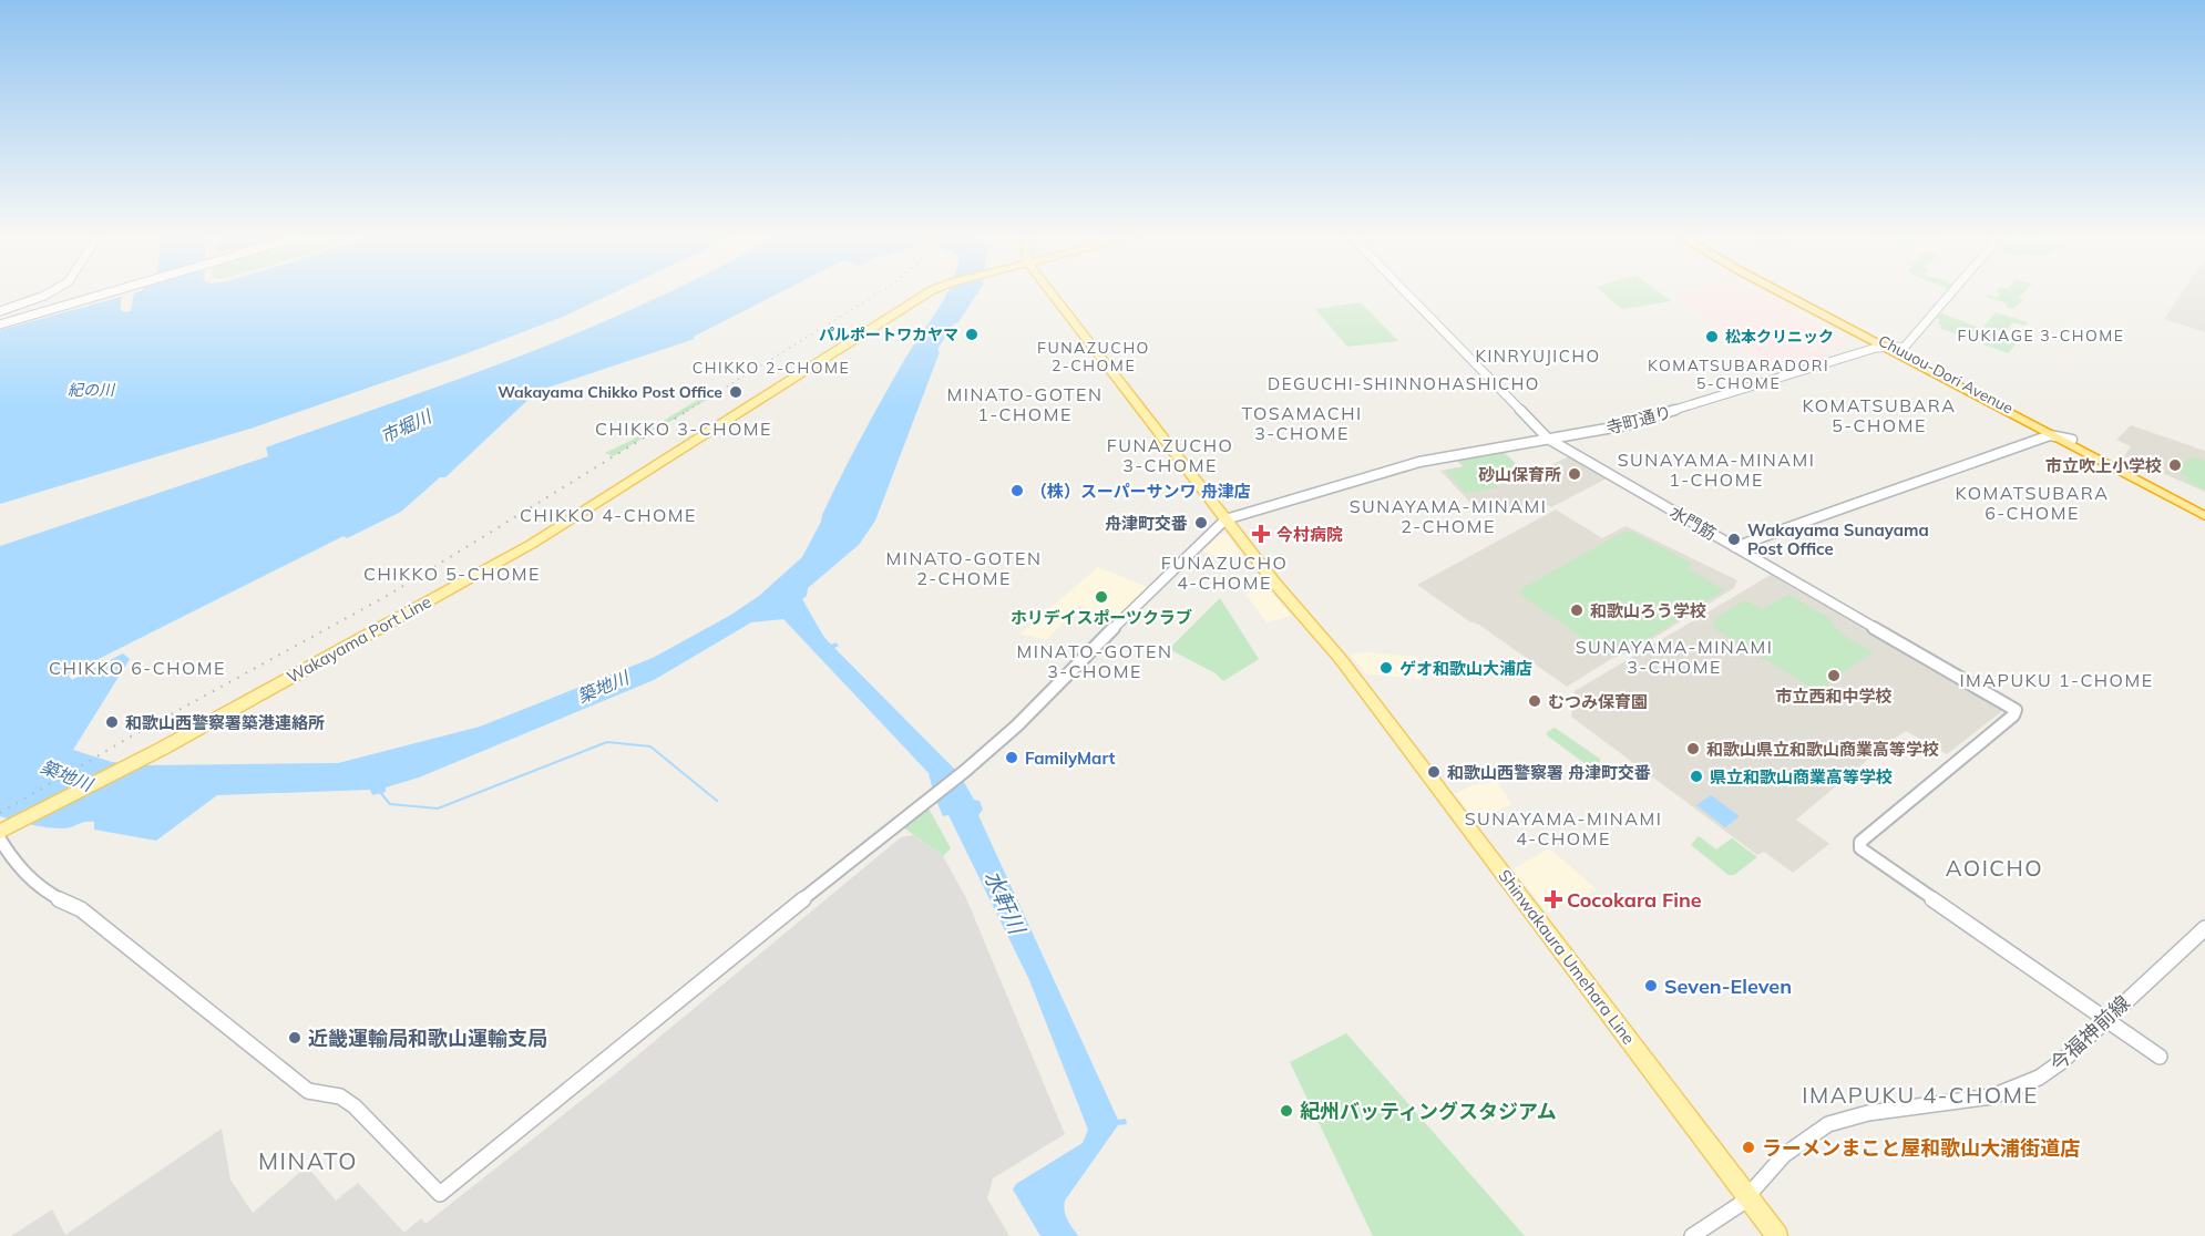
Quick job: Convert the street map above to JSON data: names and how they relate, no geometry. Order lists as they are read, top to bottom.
{
  "streets": {
    "highway": ["Chuuou-Dori Avenue"],
    "main road": ["Wakayama Port Line", "Shinwakaura Umehara Line"],
    "street": ["寺町通り", "水門筋", "今福神前線"]
  },
  "crossings": [
    ["Chuuou-Dori Avenue", "寺町通り"],
    ["寺町通り", "水門筋"],
    ["寺町通り", "Shinwakaura Umehara Line"],
    ["水門筋", "今福神前線"],
    ["Shinwakaura Umehara Line", "今福神前線"]
  ],
  "districts": [
    "FUKIAGE 3-CHOME",
    "FUNAZUCHO 2-CHOME",
    "KINRYUJICHO",
    "KOMATSUBARADORI 5-CHOME",
    "CHIKKO 2-CHOME",
    "DEGUCHI-SHINNOHASHICHO",
    "MINATO-GOTEN 1-CHOME",
    "KOMATSUBARA 5-CHOME",
    "TOSAMACHI 3-CHOME",
    "CHIKKO 3-CHOME",
    "FUNAZUCHO 3-CHOME",
    "SUNAYAMA-MINAMI 1-CHOME",
    "KOMATSUBARA 6-CHOME",
    "SUNAYAMA-MINAMI 2-CHOME",
    "CHIKKO 4-CHOME",
    "MINATO-GOTEN 2-CHOME",
    "FUNAZUCHO 4-CHOME",
    "CHIKKO 5-CHOME",
    "SUNAYAMA-MINAMI 3-CHOME",
    "MINATO-GOTEN 3-CHOME",
    "CHIKKO 6-CHOME",
    "IMAPUKU 1-CHOME",
    "SUNAYAMA-MINAMI 4-CHOME",
    "AOICHO",
    "IMAPUKU 4-CHOME",
    "MINATO"
  ],
  "water": [
    "紀の川",
    "市堀川",
    "築地川",
    "水軒川"
  ],
  "places": {
    "other": [
      "パルポートワカヤマ",
      "松本クリニック",
      "Wakayama Chikko Post Office",
      "市立吹上小学校",
      "砂山保育所",
      "（株）スーパーサンワ 舟津店",
      "舟津町交番",
      "Wakayama Sunayama Post Office",
      "ホリデイスポーツクラブ",
      "和歌山ろう学校",
      "ゲオ和歌山大浦店",
      "市立西和中学校",
      "むつみ保育園",
      "和歌山西警察署築港連絡所",
      "和歌山県立和歌山商業高等学校",
      "FamilyMart",
      "和歌山西警察署 舟津町交番",
      "県立和歌山商業高等学校",
      "Seven-Eleven",
      "近畿運輸局和歌山運輸支局",
      "紀州バッティングスタジアム",
      "ラーメンまこと屋和歌山大浦街道店"
    ],
    "health": ["今村病院", "Cocokara Fine"]
  }
}
